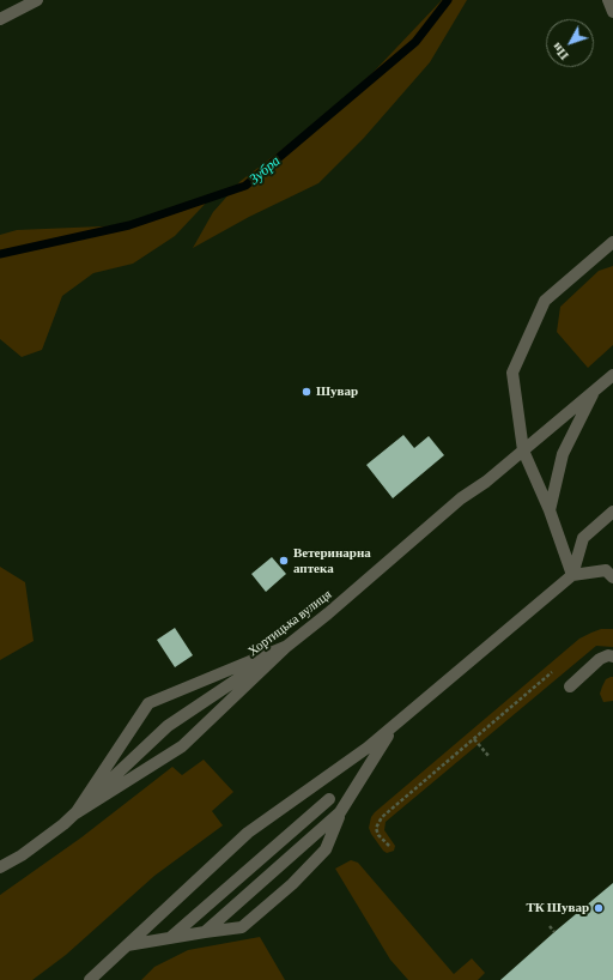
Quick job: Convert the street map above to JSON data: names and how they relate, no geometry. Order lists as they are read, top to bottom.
{
  "streets": {
    "street": ["Хортицька вулиця"]
  },
  "water": ["Зубра"],
  "places": ["Шувар", "Ветеринарна аптека", "ТК Шувар"],
  "north": "bottom left"
}
